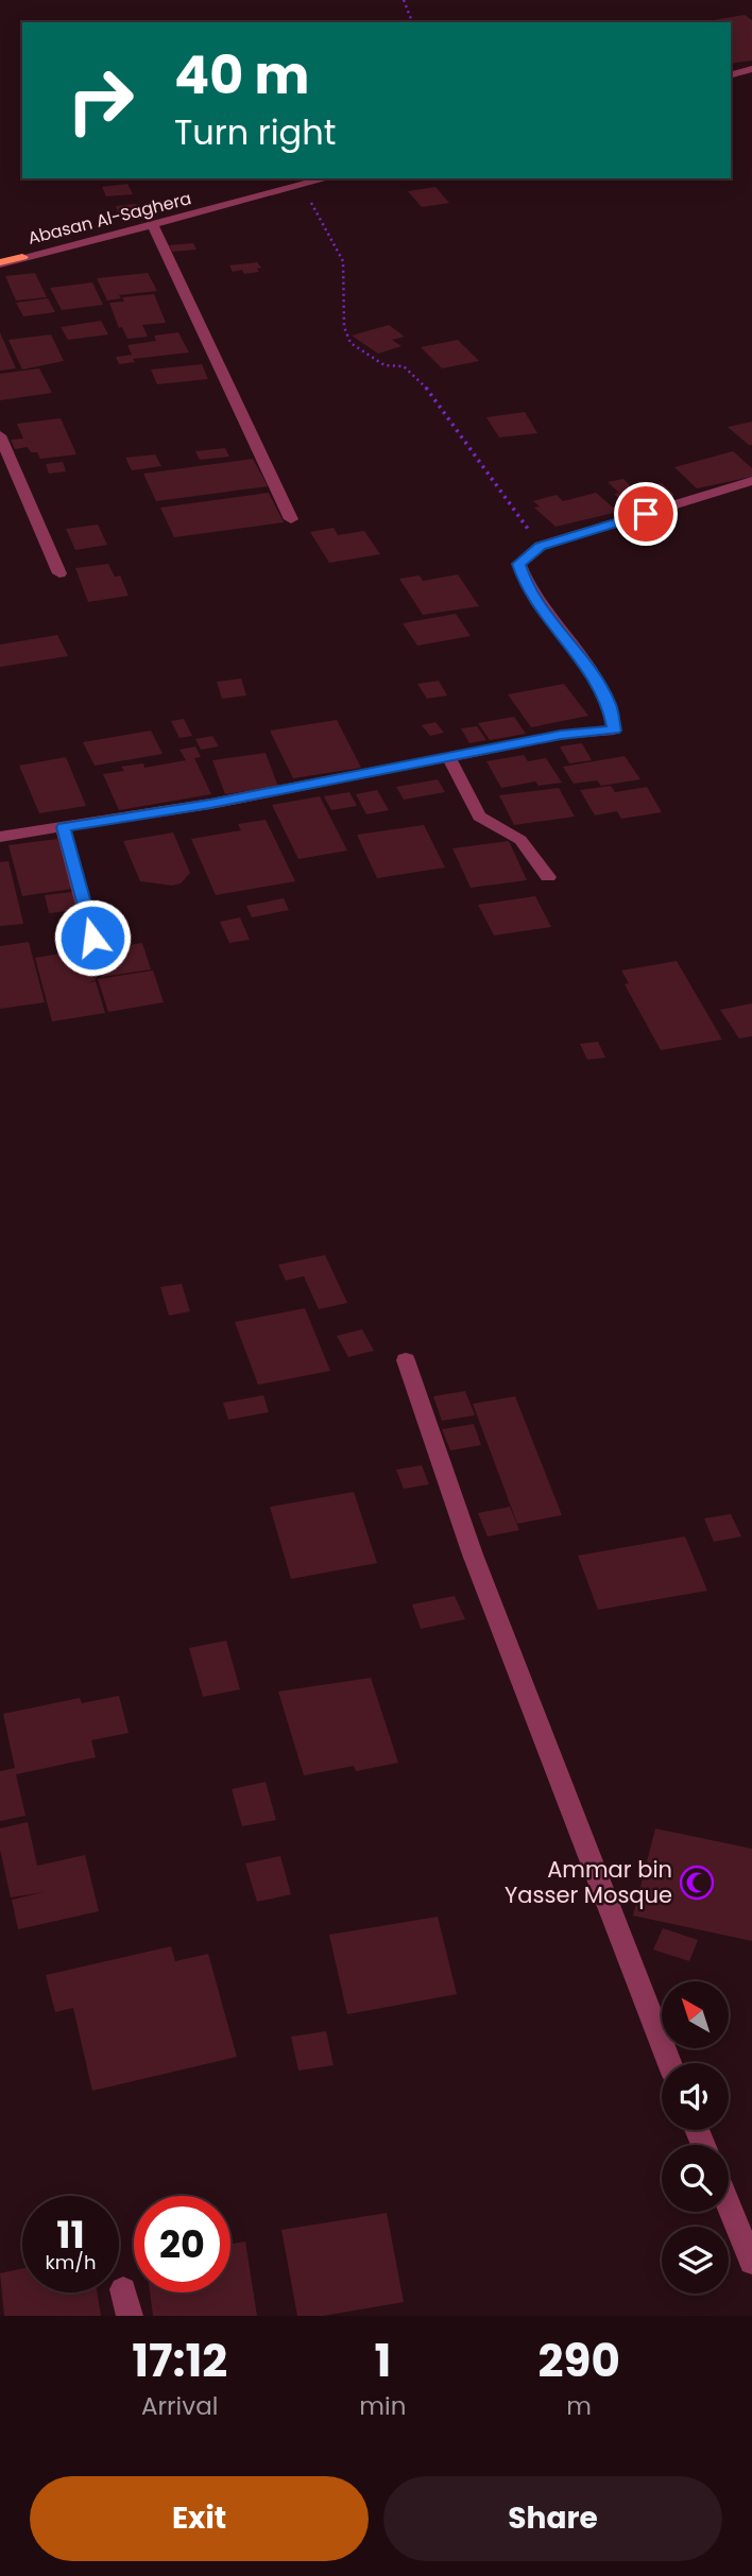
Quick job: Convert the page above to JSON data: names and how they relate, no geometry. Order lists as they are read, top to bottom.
{
  "streets": {
    "street": ["Abasan Al-Saghera"]
  },
  "places": {
    "mosque": ["Ammar bin Yasser Mosque"]
  },
  "north": "top left",
  "page": {
    "turn": ["40 m", "Turn right"],
    "speed": "11 km/h",
    "limit": "20",
    "eta": [
      "17:12",
      "Arrival",
      "1",
      "min",
      "290",
      "m"
    ],
    "buttons": ["Exit", "Share"]
  }
}
